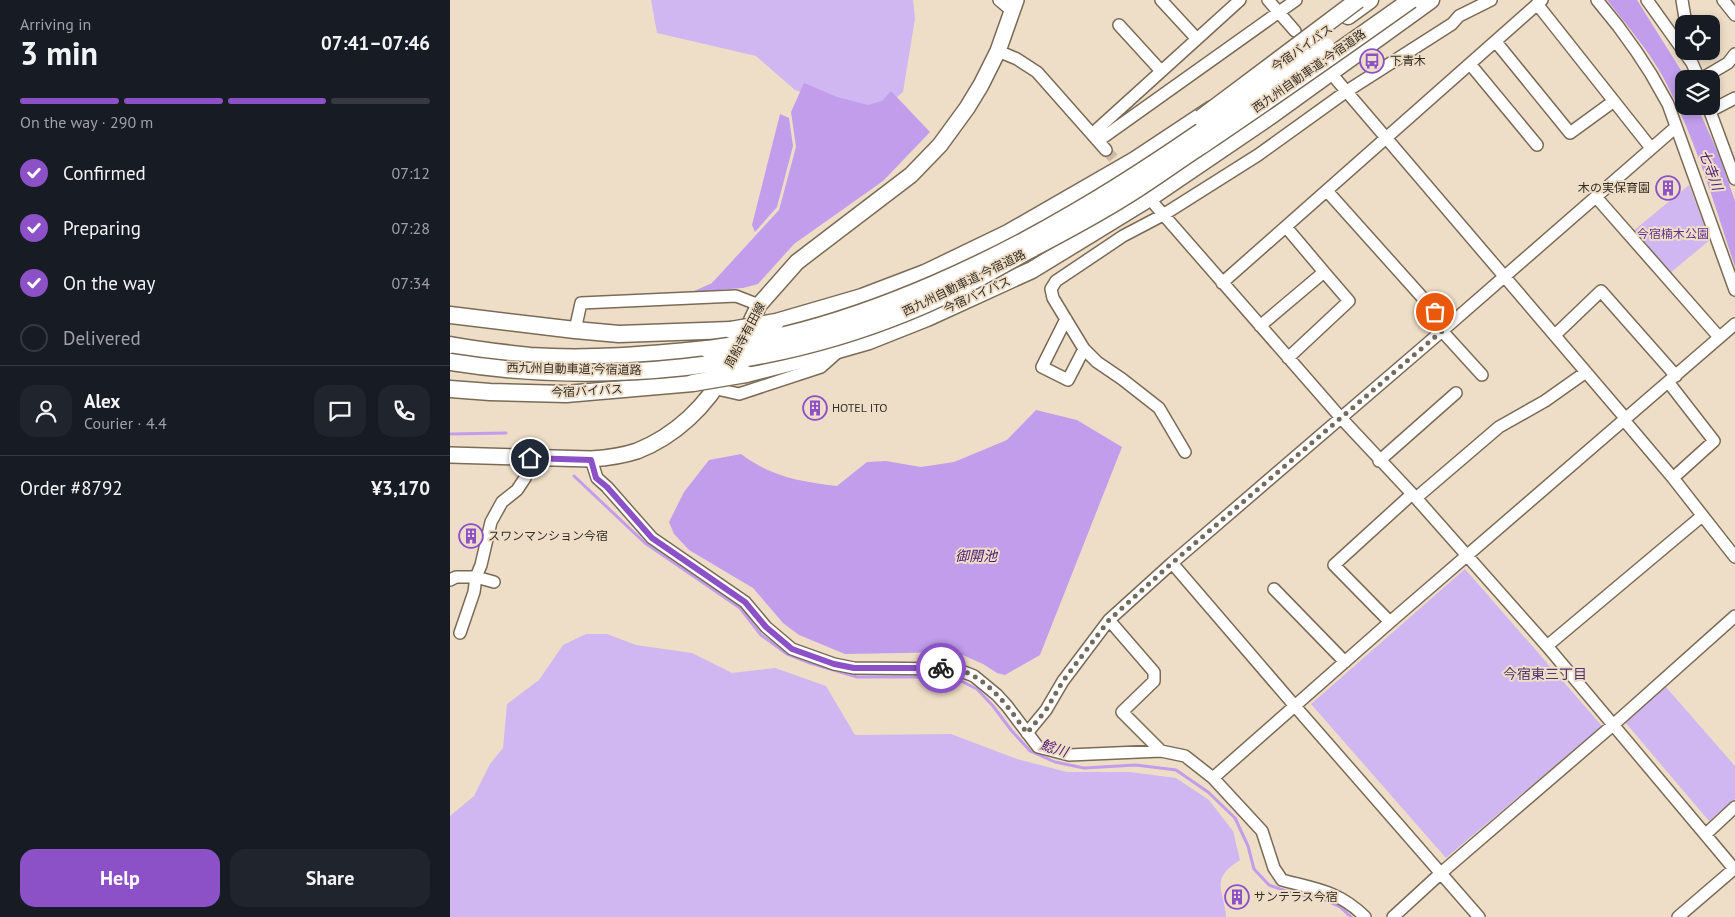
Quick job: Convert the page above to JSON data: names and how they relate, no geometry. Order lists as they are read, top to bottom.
{
  "streets": {
    "highway": ["今宿バイパス", "西九州自動車道;今宿道路"],
    "main road": ["周船寺有田線"]
  },
  "districts": ["今宿東三丁目"],
  "water": ["七寺川", "御開池", "鯰川"],
  "parks": ["今宿楠木公園"],
  "places": {
    "bus stop": ["下青木"],
    "building": [
      "木の実保育園",
      "HOTEL ITO",
      "スワンマンション今宿",
      "サンテラス今宿"
    ]
  },
  "page": {
    "heading": ["3 min", "Arriving in", "07:41–07:46"],
    "panel": [
      "Alex",
      "Courier · 4.4",
      "Order #8792",
      "¥3,170"
    ],
    "bar": "On the way · 290 m",
    "list": [
      ["Confirmed", "07:12"],
      ["Preparing", "07:28"],
      ["On the way", "07:34"],
      "Delivered"
    ],
    "buttons": ["Help", "Share"]
  }
}
